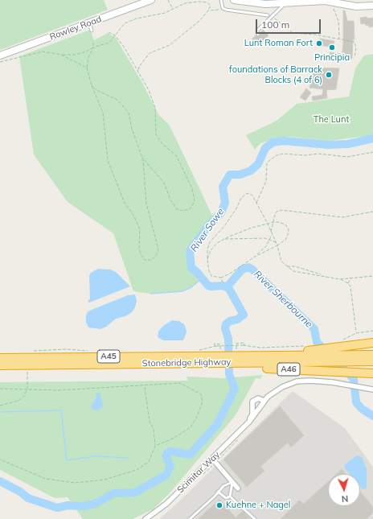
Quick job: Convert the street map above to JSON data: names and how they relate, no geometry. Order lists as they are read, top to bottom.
{
  "streets": {
    "highway": ["A45", "Stonebridge Highway", "A46"],
    "street": ["Rowley Road", "Scimitar Way"]
  },
  "crossings": [
    ["Stonebridge Highway", "A46"]
  ],
  "water": ["River Sowe", "River Sherbourne"],
  "parks": ["The Lunt"],
  "places": [
    "Lunt Roman Fort",
    "Principia",
    "foundations of Barrack Blocks (4 of 6)",
    "Kuehne + Nagel"
  ],
  "scale_bar": "100 m",
  "north": "bottom"
}
